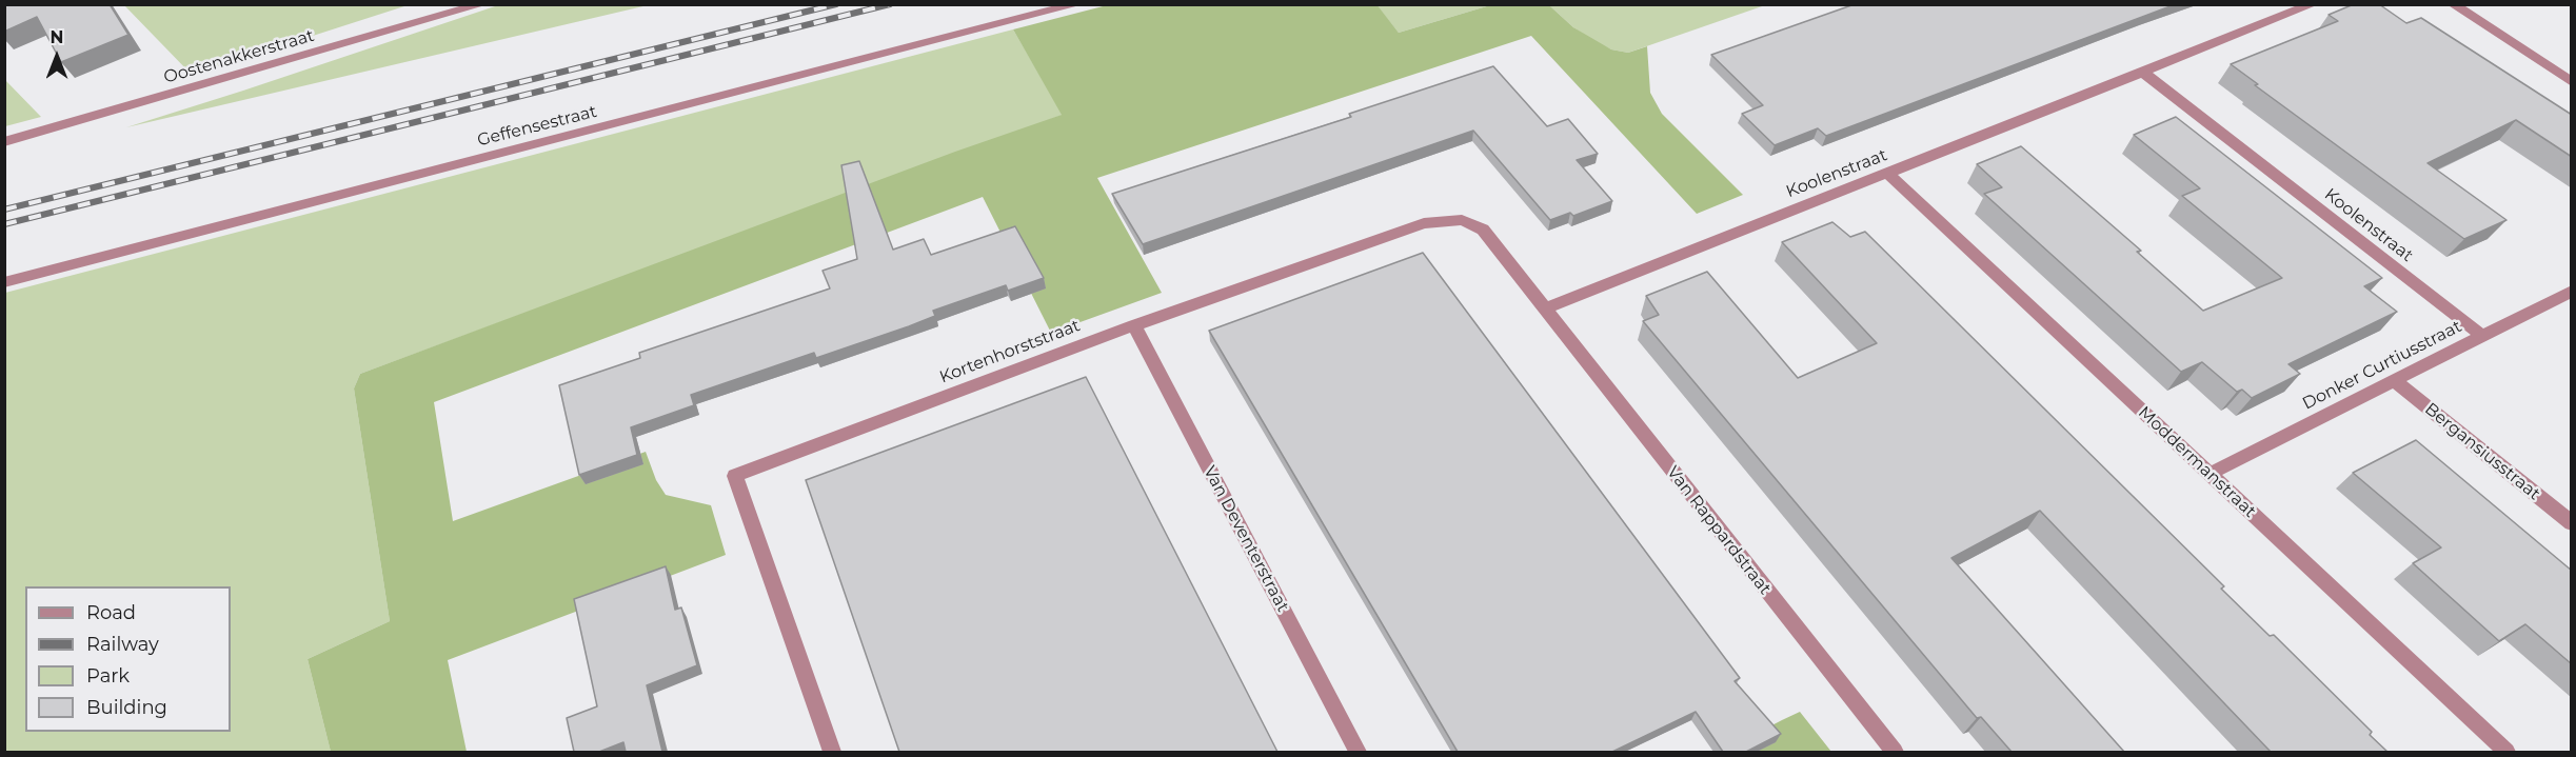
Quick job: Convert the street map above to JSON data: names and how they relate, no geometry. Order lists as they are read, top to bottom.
{
  "streets": {
    "street": [
      "Oostenakkerstraat",
      "Geffensestraat",
      "Koolenstraat",
      "Kortenhorststraat",
      "Donker Curtiusstraat",
      "Bergansiusstraat",
      "Moddermanstraat",
      "Van Rappardstraat",
      "Van Deventerstraat"
    ]
  },
  "crossings": [
    ["Koolenstraat", "Kortenhorststraat"],
    ["Koolenstraat", "Donker Curtiusstraat"],
    ["Koolenstraat", "Moddermanstraat"],
    ["Koolenstraat", "Van Rappardstraat"],
    ["Kortenhorststraat", "Van Rappardstraat"],
    ["Kortenhorststraat", "Van Deventerstraat"],
    ["Donker Curtiusstraat", "Bergansiusstraat"],
    ["Donker Curtiusstraat", "Moddermanstraat"]
  ],
  "legend": [
    "Road",
    "Railway",
    "Park",
    "Building"
  ],
  "north": "top"
}
